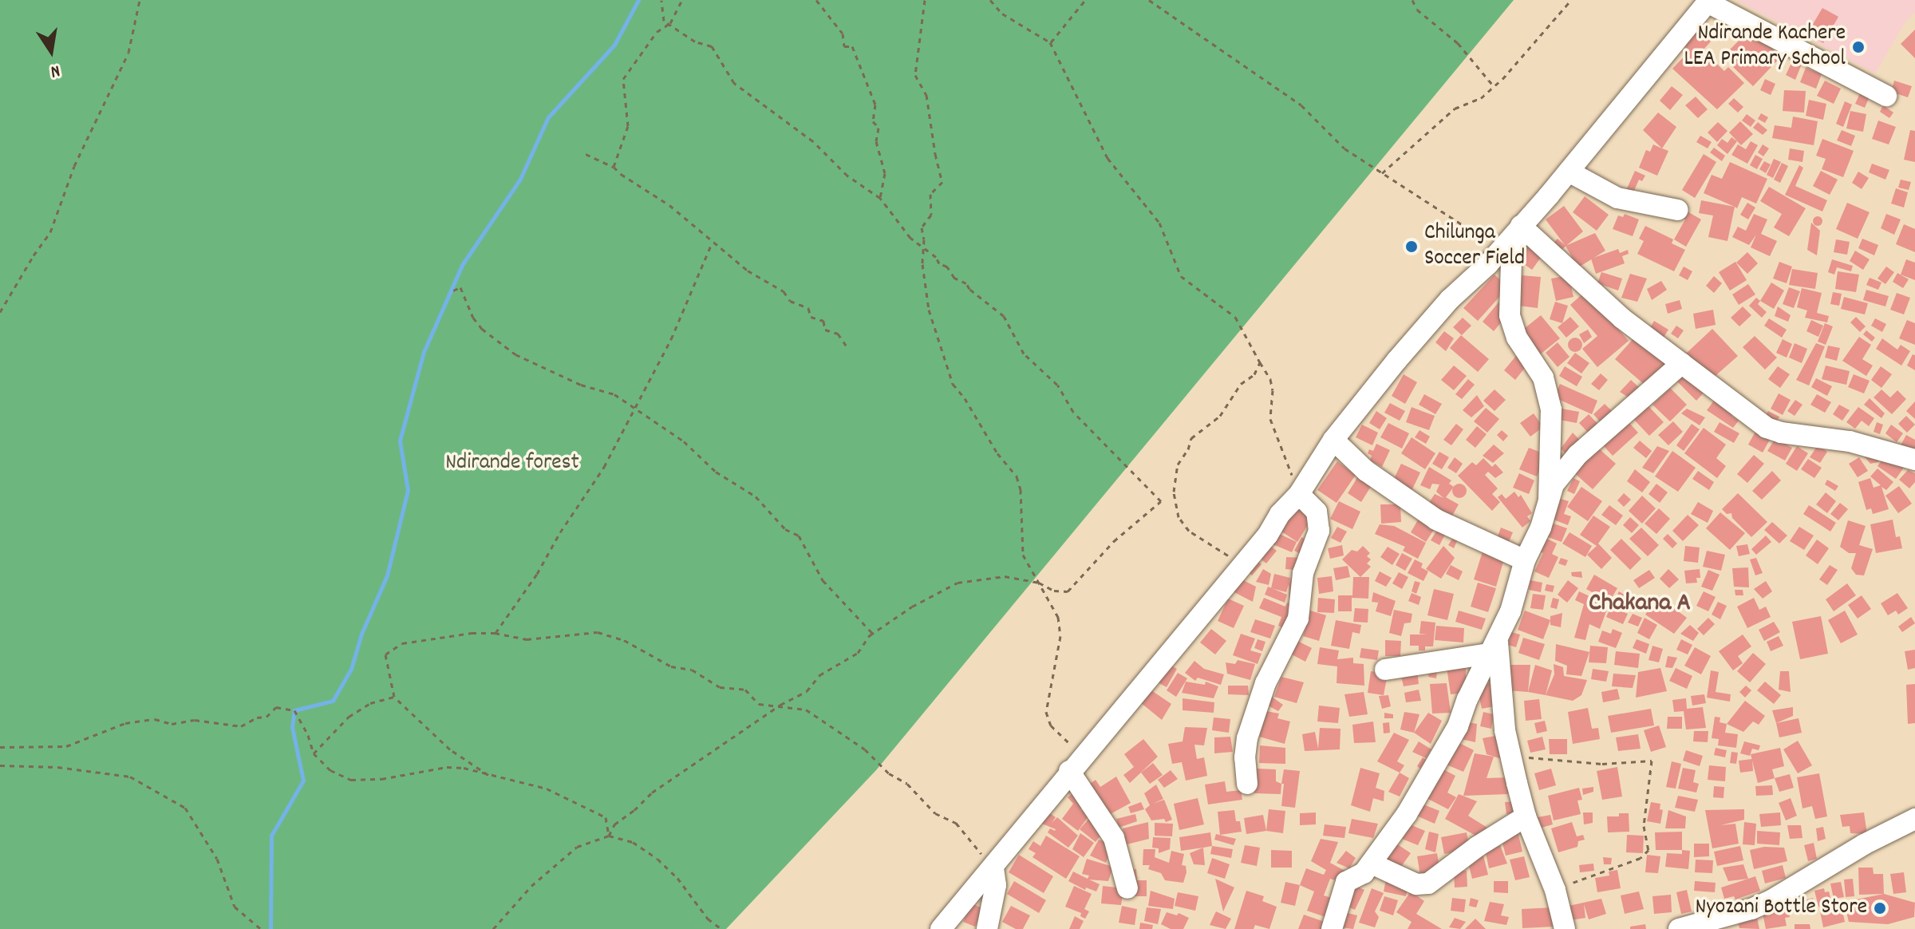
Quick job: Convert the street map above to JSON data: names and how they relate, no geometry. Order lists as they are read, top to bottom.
{
  "districts": ["Chakana A"],
  "parks": ["Ndirande forest"],
  "places": ["Ndirande Kachere LEA Primary School", "Chilunga Soccer Field", "Nyozani Bottle Store"],
  "north": "bottom"
}
